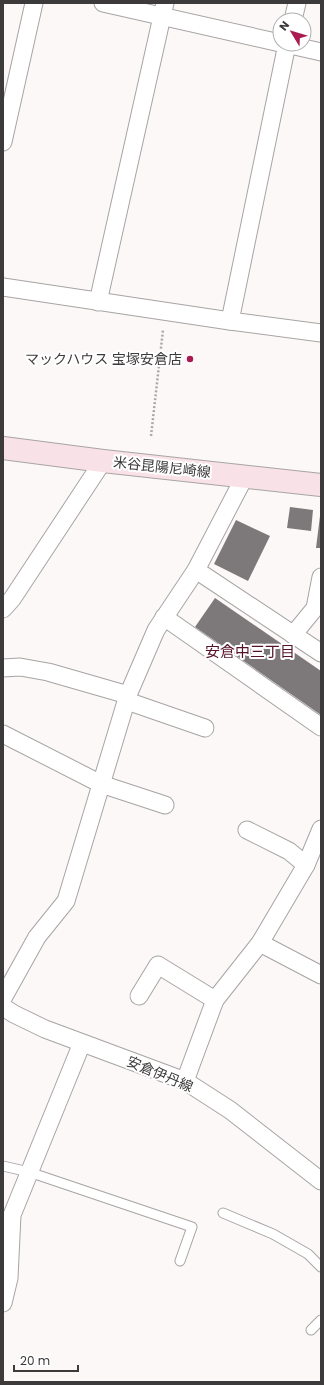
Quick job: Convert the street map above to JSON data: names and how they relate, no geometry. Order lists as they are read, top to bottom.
{
  "streets": {
    "main road": ["米谷昆陽尼崎線"],
    "street": ["安倉伊丹線"]
  },
  "districts": ["安倉中三丁目"],
  "places": ["マックハウス 宝塚安倉店"],
  "scale_bar": "20 m",
  "north": "top left"
}
